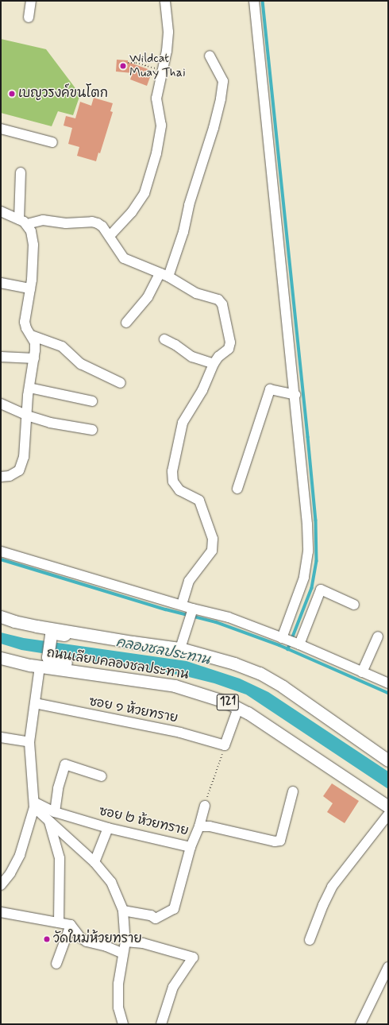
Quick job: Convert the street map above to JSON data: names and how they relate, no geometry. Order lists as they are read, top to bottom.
{
  "streets": {
    "main road": ["ถนนเลียบคลองชลประทาน", "121"],
    "street": ["ซอย ๑ ห้วยทราย", "ซอย ๒ ห้วยทราย"]
  },
  "water": ["คลองชลประทาน"],
  "places": ["Wildcat Muay Thai", "เบญวรงค์ขนโตก", "วัดใหม่ห้วยทราย"]
}
